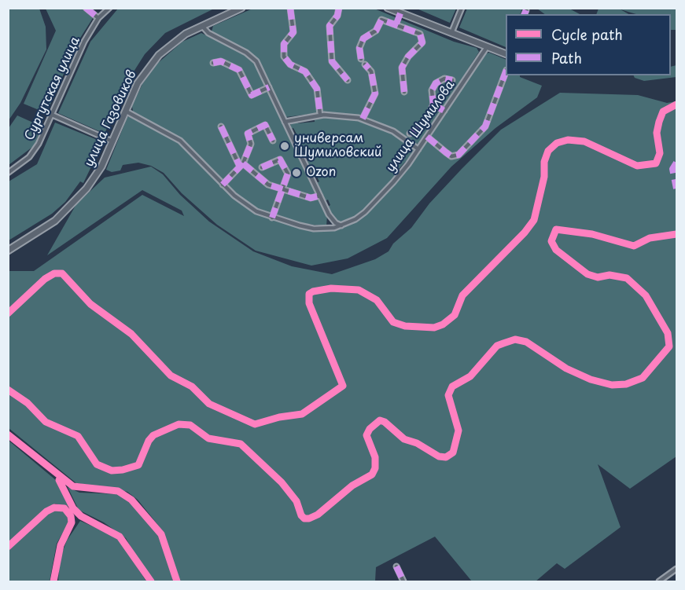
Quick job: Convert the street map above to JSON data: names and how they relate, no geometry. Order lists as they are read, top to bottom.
{
  "streets": {
    "street": ["Сургутская улица", "улица Газовиков", "улица Шумилова"]
  },
  "crossings": [
    ["улица Газовиков", "улица Шумилова"]
  ],
  "places": ["универсам Шумиловский", "Ozon"],
  "legend": ["Cycle path", "Path"]
}
